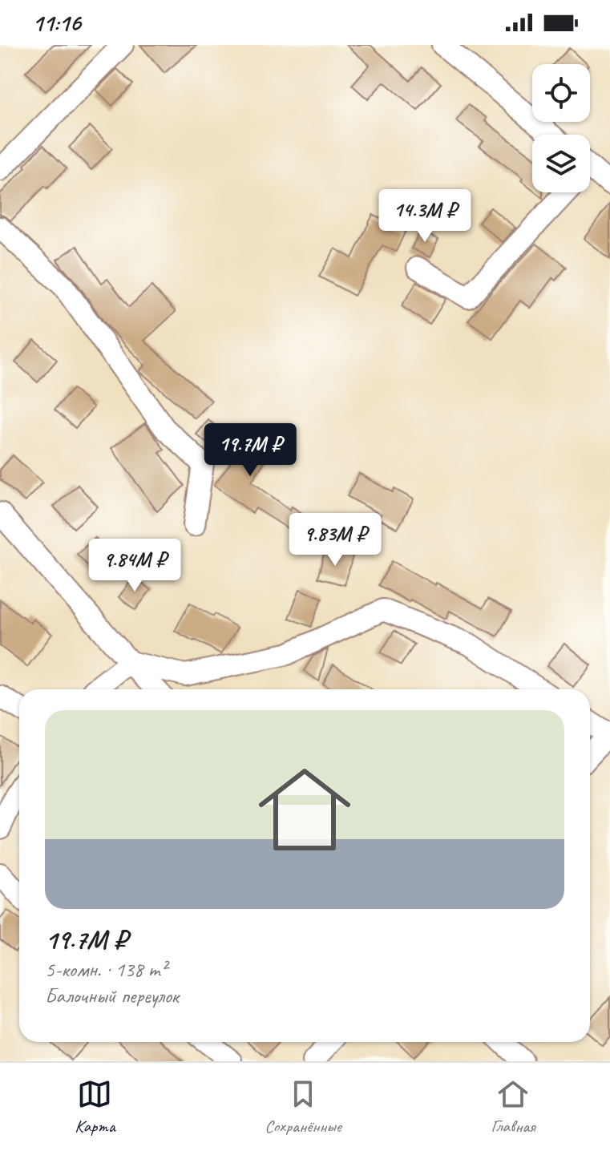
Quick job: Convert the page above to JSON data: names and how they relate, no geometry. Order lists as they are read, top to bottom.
{
  "page": {
    "status": "11:16",
    "price": [
      "14.3M ₽",
      "19.7M ₽",
      "9.83M ₽",
      "9.84M ₽"
    ],
    "list": [
      {
        "name": "19.7M ₽",
        "note": "5-комн. · 138 m² · Балочный переулок"
      }
    ],
    "tabs": ["Карта", "Сохранённые", "Главная"]
  }
}
